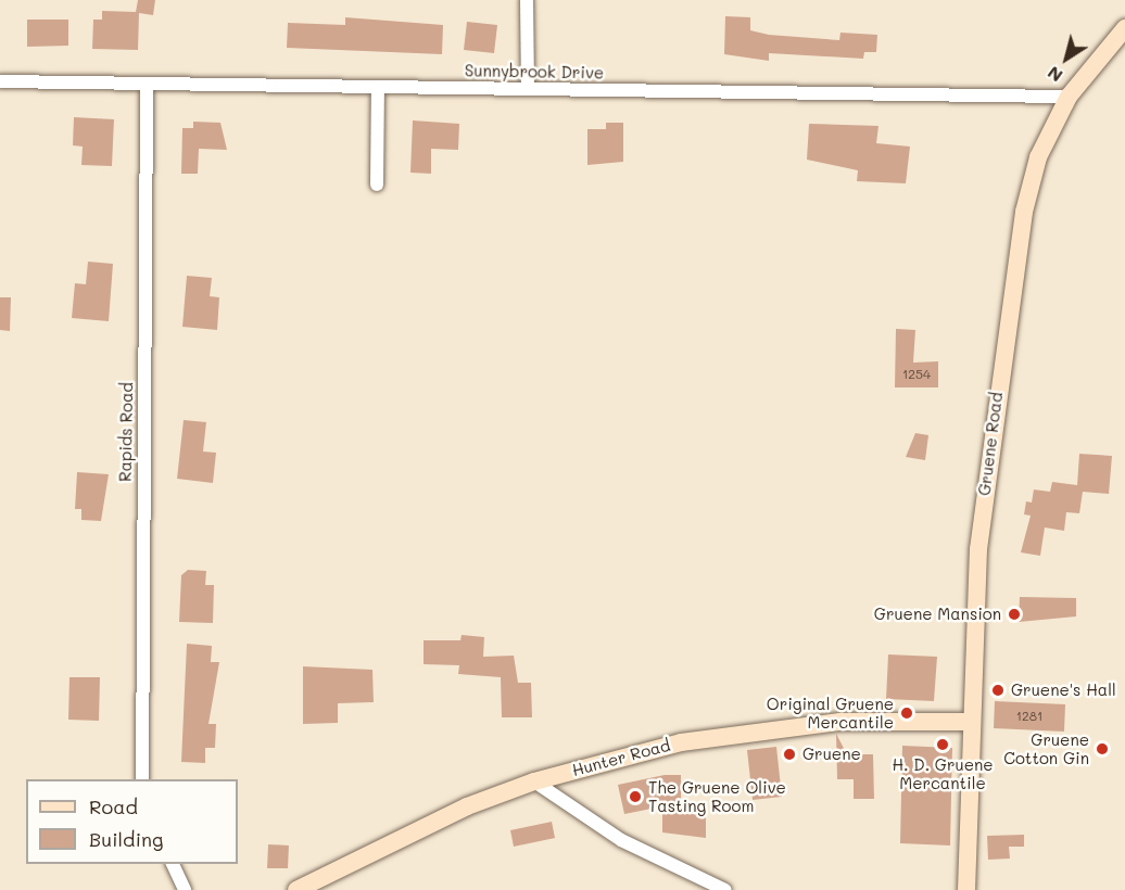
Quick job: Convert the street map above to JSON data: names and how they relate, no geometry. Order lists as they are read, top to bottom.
{
  "streets": {
    "street": [
      "Sunnybrook Drive",
      "Rapids Road",
      "Gruene Road",
      "Hunter Road"
    ]
  },
  "crossings": [
    ["Sunnybrook Drive", "Rapids Road"],
    ["Sunnybrook Drive", "Gruene Road"],
    ["Gruene Road", "Hunter Road"]
  ],
  "places": [
    "Gruene Mansion",
    "Gruene's Hall",
    "Original Gruene Mercantile",
    "H. D. Gruene Mercantile",
    "Gruene Cotton Gin",
    "Gruene",
    "The Gruene Olive Tasting Room"
  ],
  "house_numbers": ["1254", "1281"],
  "legend": ["Road", "Building"],
  "north": "bottom left"
}
